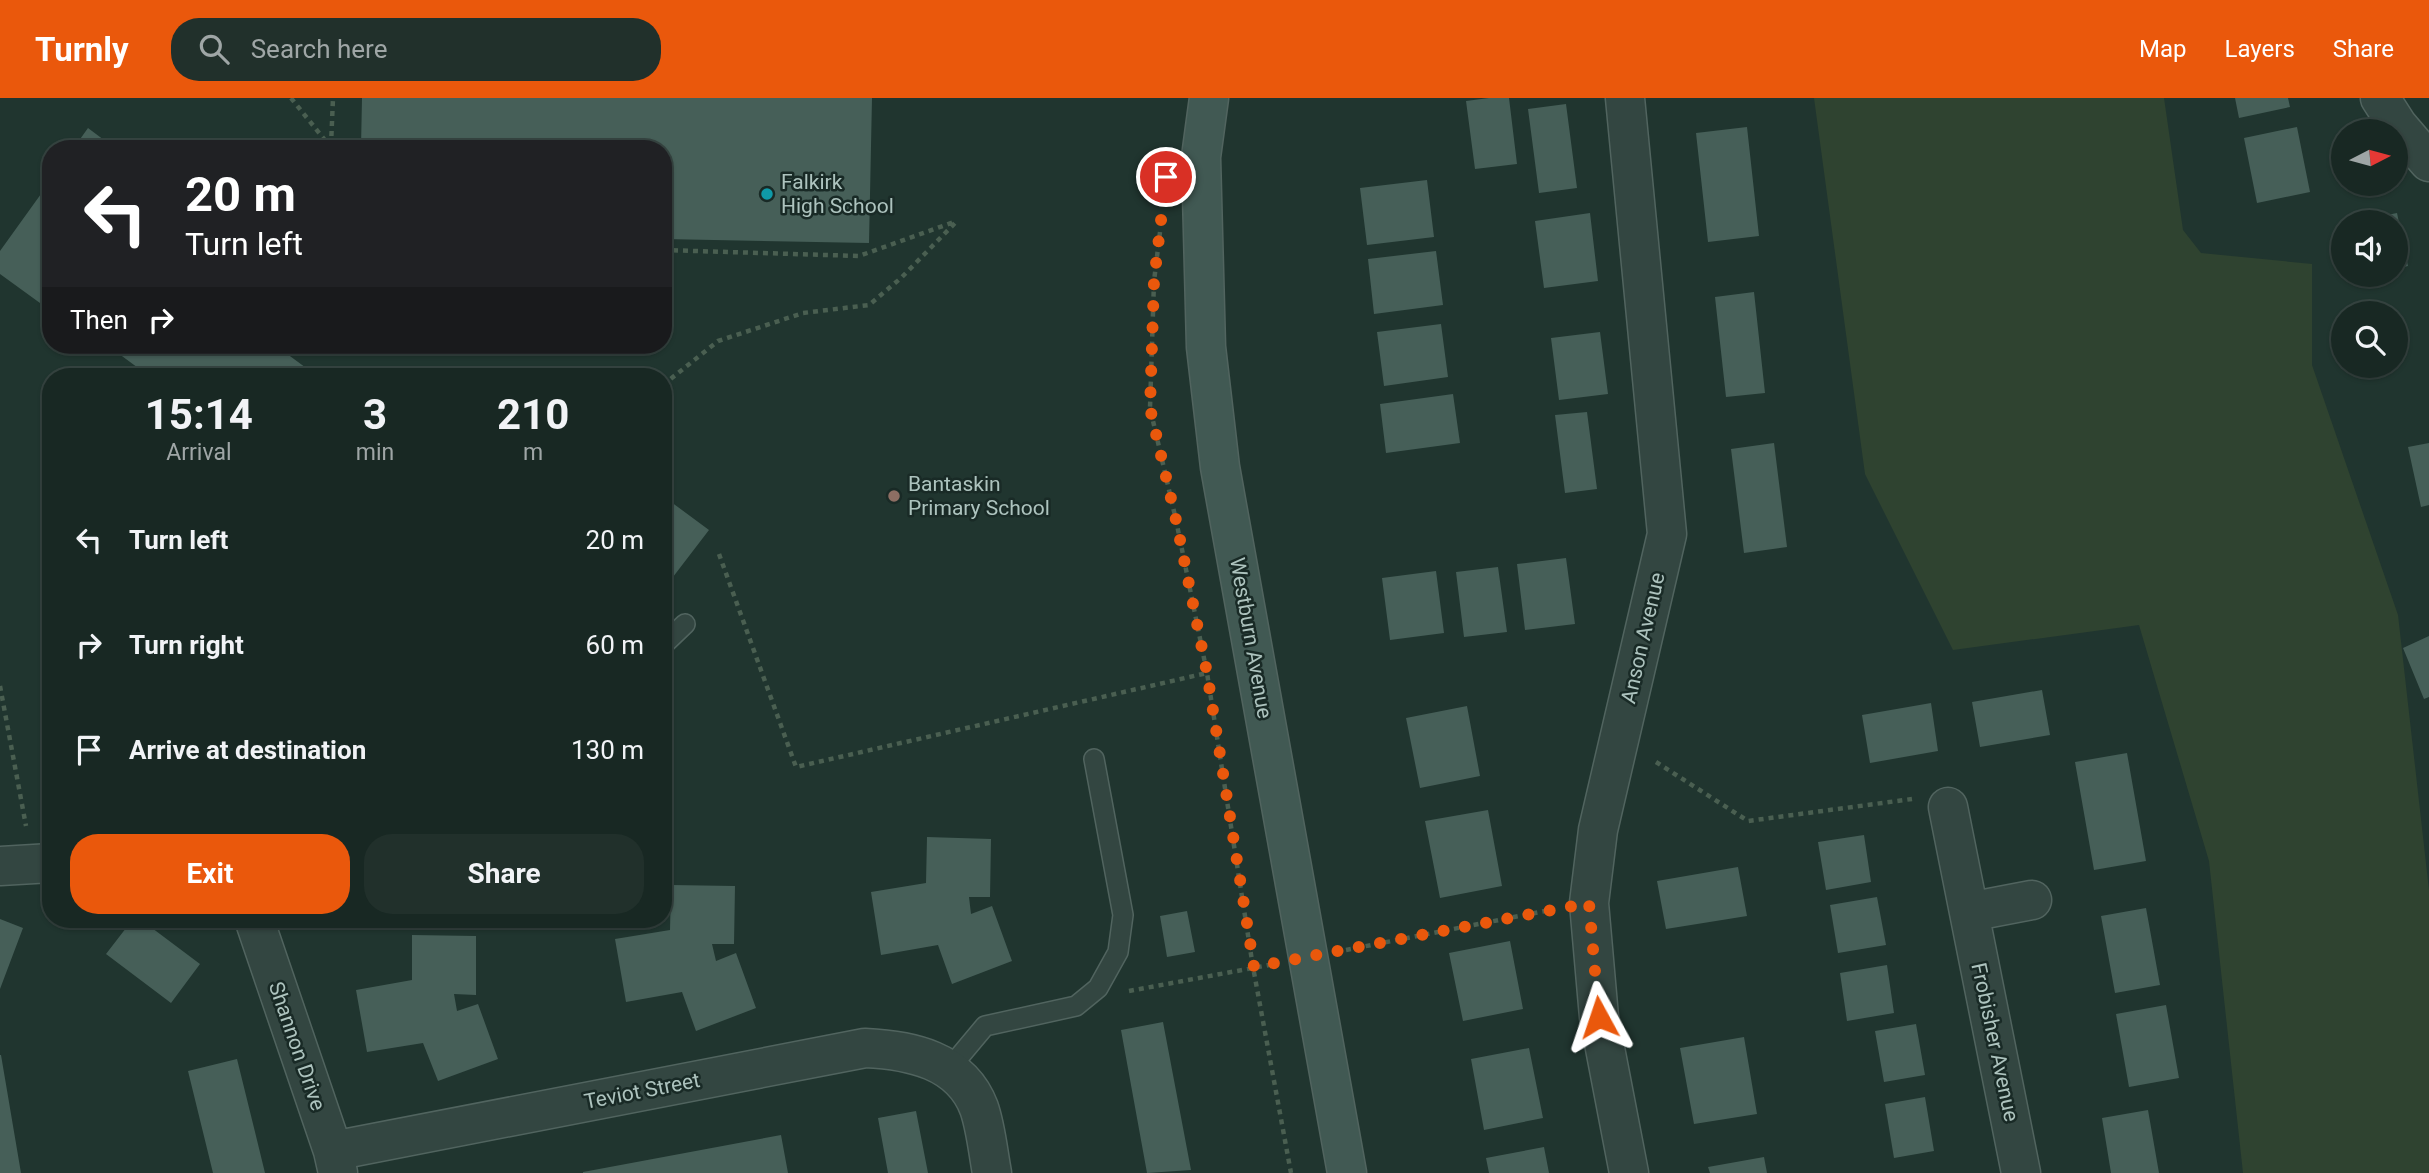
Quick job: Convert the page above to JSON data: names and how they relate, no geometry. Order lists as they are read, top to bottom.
{
  "streets": {
    "main road": ["Westburn Avenue"],
    "street": [
      "Anson Avenue",
      "Frobisher Avenue",
      "Shannon Drive",
      "Teviot Street"
    ]
  },
  "crossings": [
    ["Shannon Drive", "Teviot Street"]
  ],
  "places": ["Falkirk High School", "Bantaskin Primary School"],
  "north": "right",
  "page": {
    "header": "Turnly",
    "search": "Search here",
    "nav": ["Map", "Layers", "Share"],
    "turn": ["20 m", "Turn left"],
    "then": "Then",
    "eta": [
      "15:14",
      "Arrival",
      "3",
      "min",
      "210",
      "m"
    ],
    "list": [
      {
        "name": "Turn left",
        "value": "20 m"
      },
      {
        "name": "Turn right",
        "value": "60 m"
      },
      {
        "name": "Arrive at destination",
        "value": "130 m"
      }
    ],
    "buttons": ["Exit", "Share"]
  }
}
